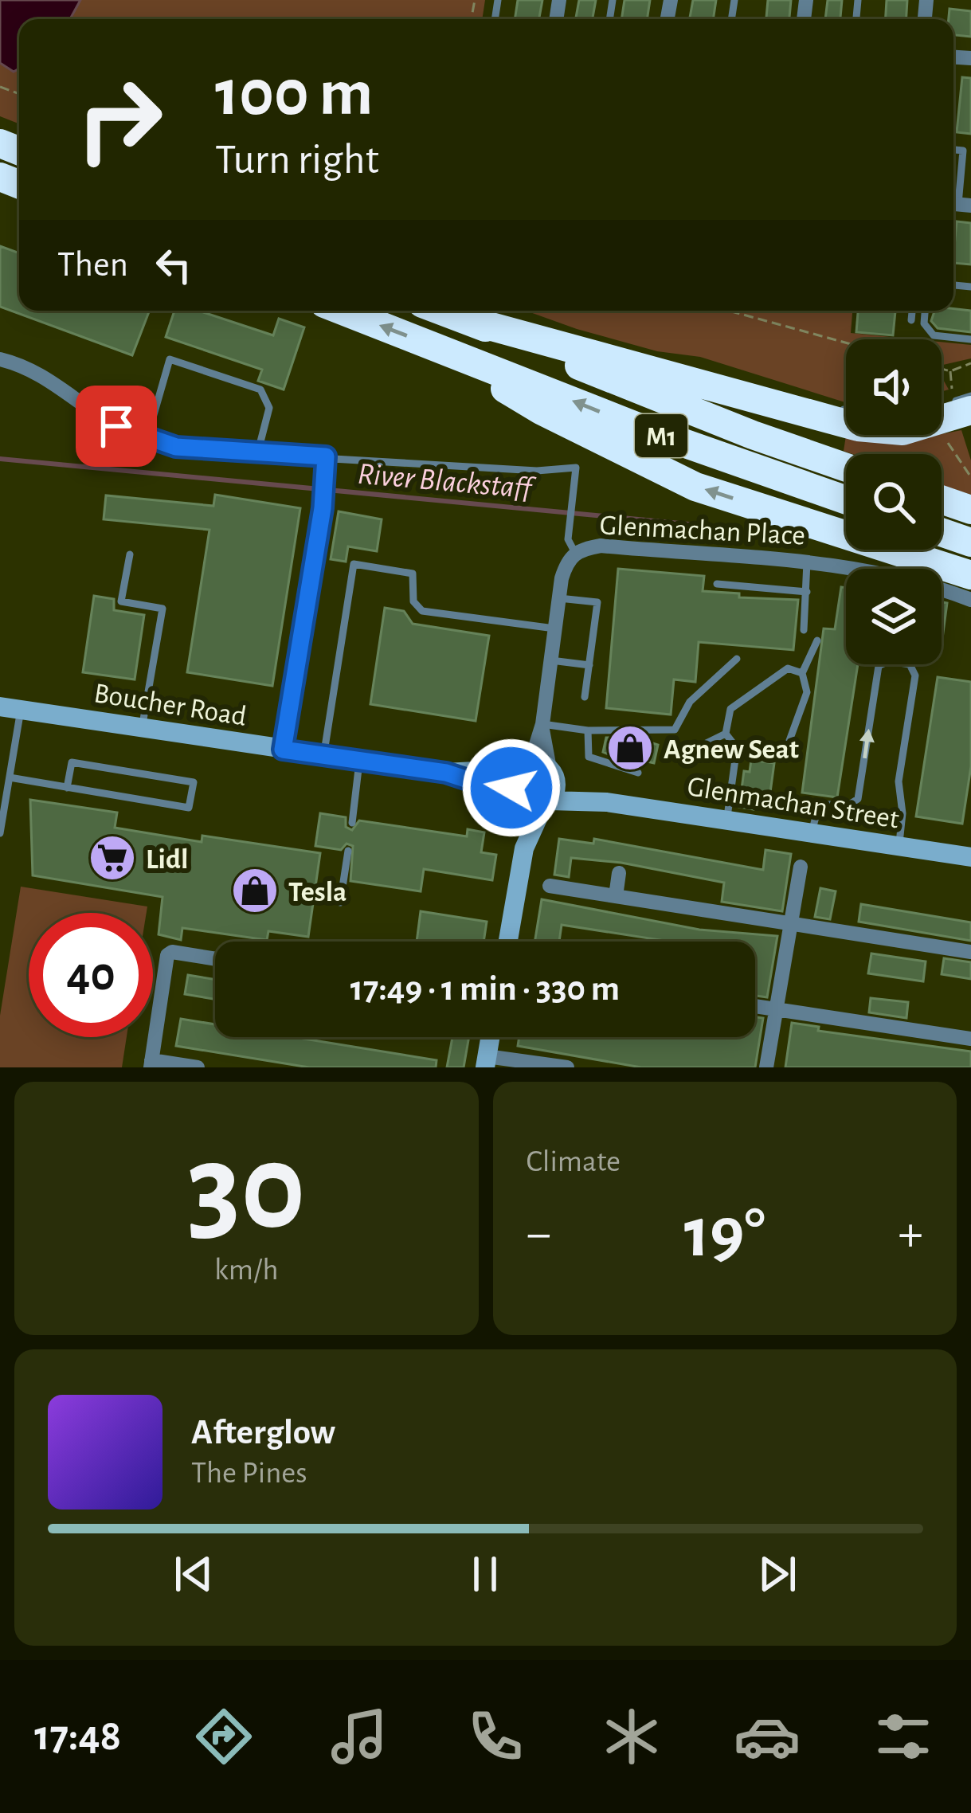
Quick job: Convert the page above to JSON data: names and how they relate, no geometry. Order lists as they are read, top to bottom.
{
  "streets": {
    "highway": ["M1"],
    "street": ["Glenmachan Place", "Boucher Road", "Glenmachan Street"]
  },
  "crossings": [
    ["Glenmachan Place", "Boucher Road"],
    ["Glenmachan Place", "Glenmachan Street"],
    ["Boucher Road", "Glenmachan Street"]
  ],
  "water": ["River Blackstaff"],
  "places": {
    "shop": ["Agnew Seat", "Tesla"],
    "supermarket": ["Lidl"]
  },
  "page": {
    "turn": ["100 m", "Turn right"],
    "then": "Then",
    "limit": "40",
    "trip": "17:49 · 1 min · 330 m",
    "tile": [
      ["30", "km/h"],
      "Climate"
    ],
    "heat": ["−", "19°", "+"],
    "song": ["Afterglow", "The Pines"],
    "tabs": "17:48"
  }
}
